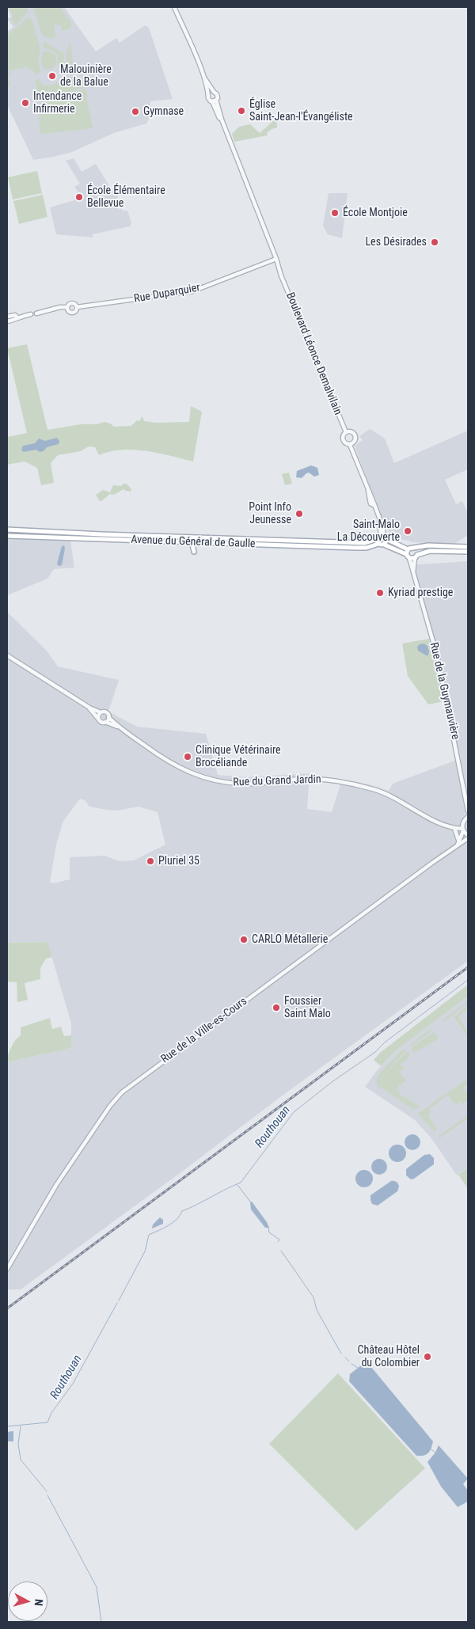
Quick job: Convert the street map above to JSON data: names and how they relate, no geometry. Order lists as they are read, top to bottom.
{
  "streets": {
    "main road": ["Avenue du Général de Gaulle"],
    "street": [
      "Rue Duparquier",
      "Boulevard Léonce Demalvilain",
      "Rue de la Guymauvière",
      "Rue du Grand Jardin",
      "Rue de la Ville-es-Cours"
    ]
  },
  "crossings": [
    ["Rue Duparquier", "Boulevard Léonce Demalvilain"]
  ],
  "water": ["Routhouan"],
  "places": [
    "Malouinière de la Balue",
    "Intendance Infirmerie",
    "Église Saint-Jean-l'Évangéliste",
    "Gymnase",
    "École Élémentaire Bellevue",
    "École Montjoie",
    "Les Désirades",
    "Point Info Jeunesse",
    "Saint-Malo La Découverte",
    "Kyriad prestige",
    "Clinique Vétérinaire Brocéliande",
    "Pluriel 35",
    "CARLO Métallerie",
    "Foussier Saint Malo",
    "Château Hôtel du Colombier"
  ],
  "north": "right"
}
